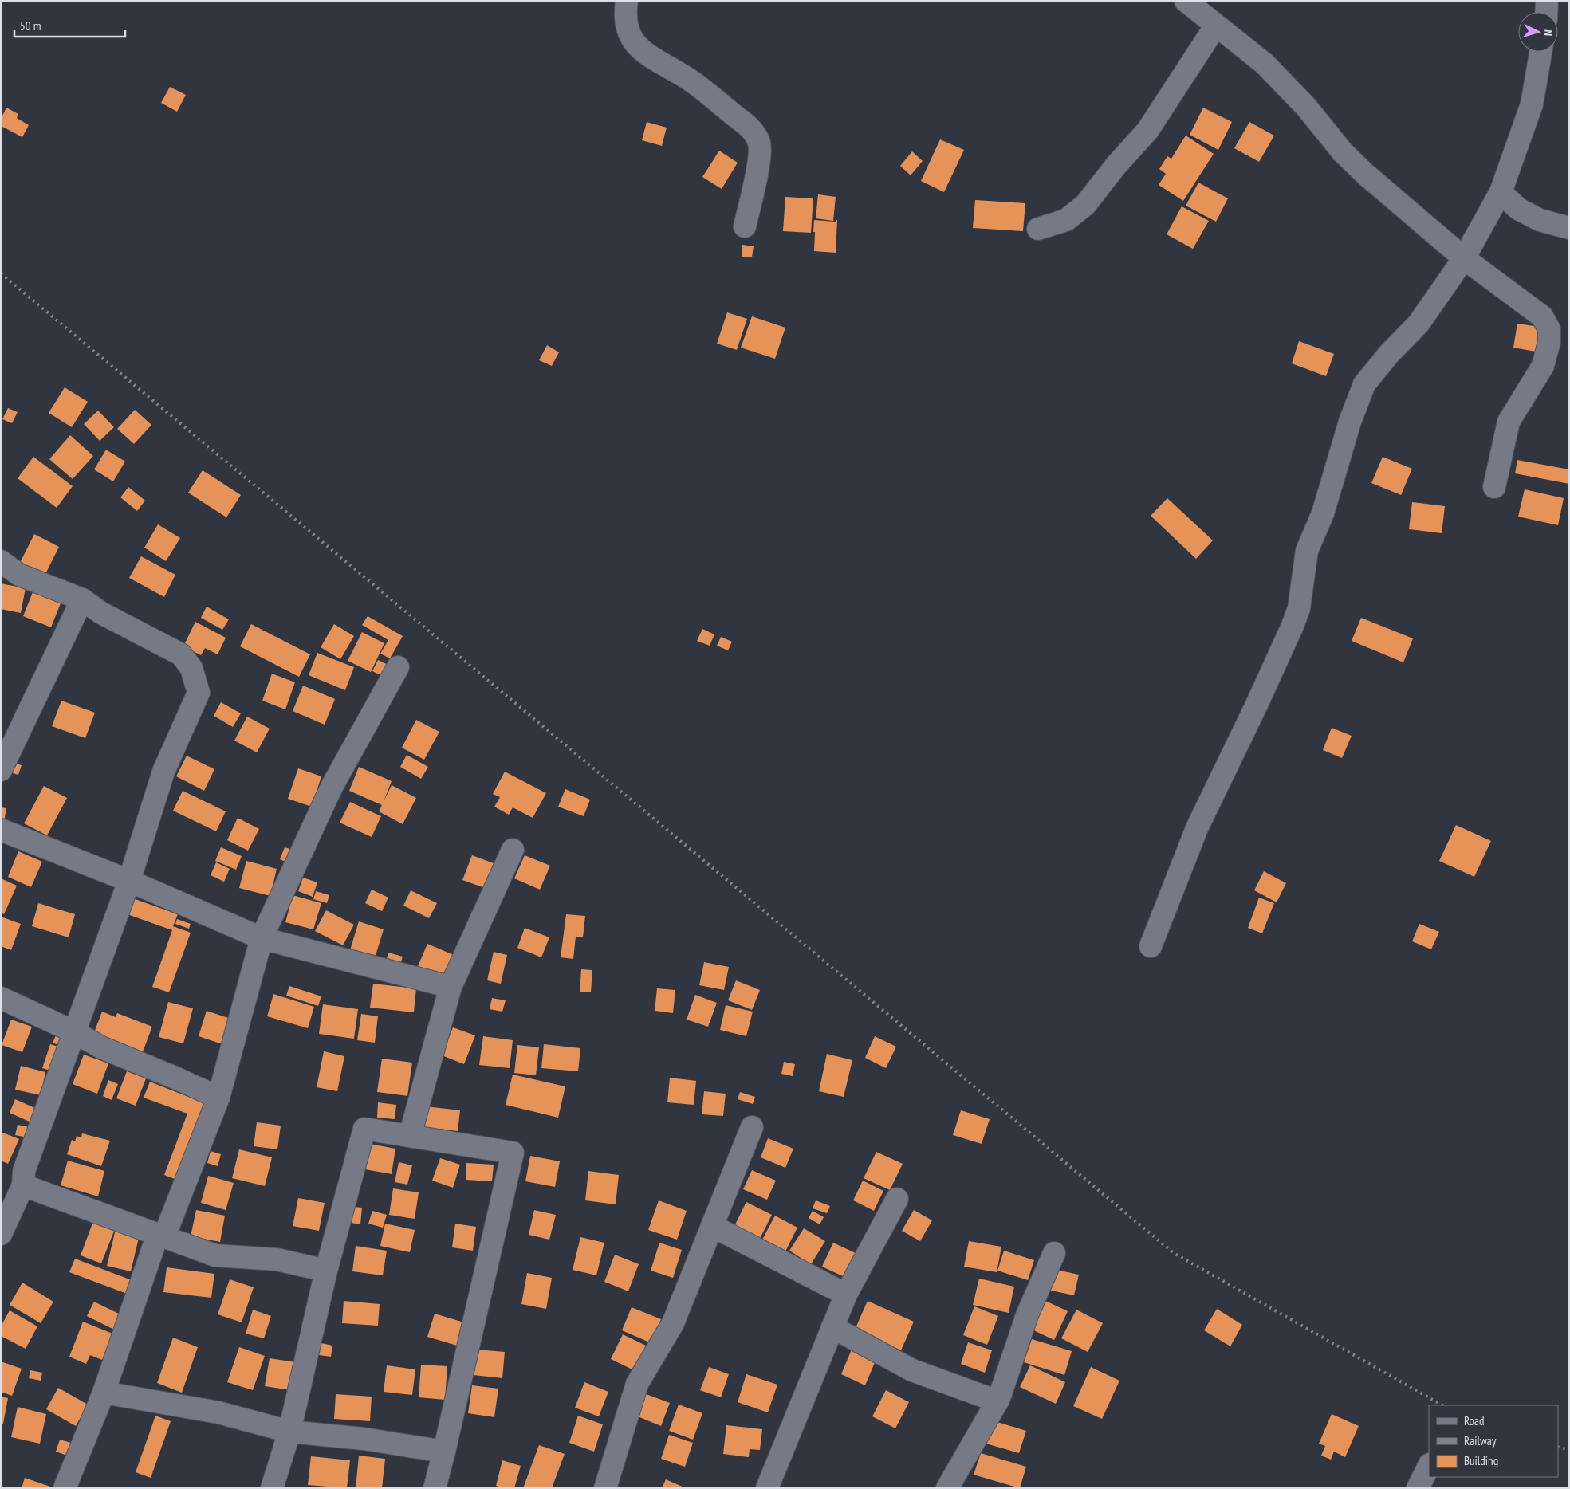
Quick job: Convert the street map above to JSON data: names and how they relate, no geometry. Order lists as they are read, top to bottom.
{
  "legend": ["Road", "Railway", "Building"],
  "scale_bar": "50 m",
  "north": "right"
}
